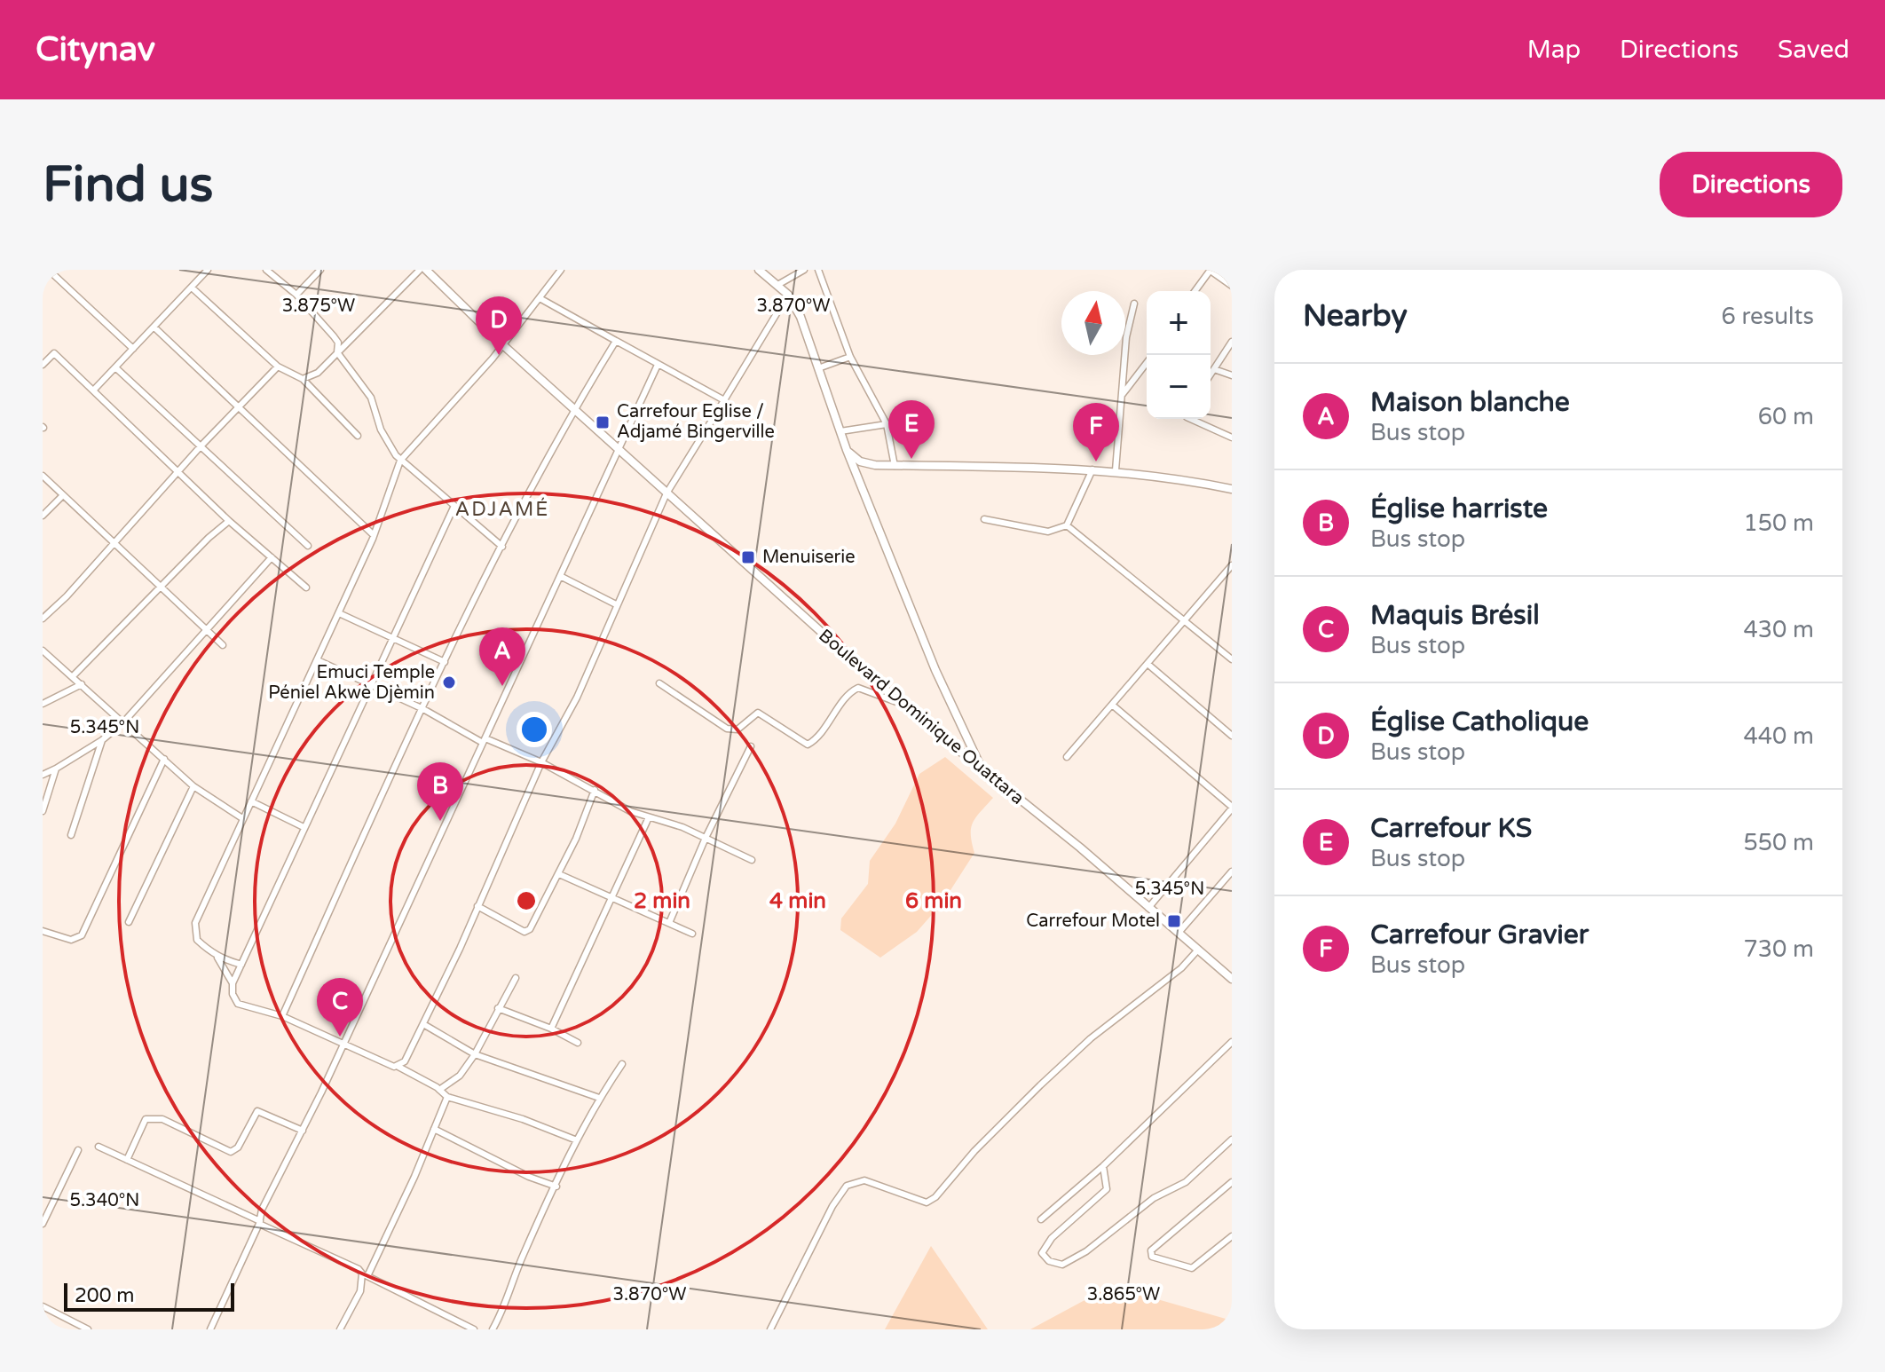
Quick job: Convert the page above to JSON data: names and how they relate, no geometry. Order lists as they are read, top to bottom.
{
  "streets": {
    "street": ["Boulevard Dominique Ouattara"]
  },
  "districts": ["ADJAMÉ"],
  "places": {
    "transit": ["Carrefour Eglise / Adjamé Bingerville", "Menuiserie", "Carrefour Motel"],
    "other": ["Emuci Temple Péniel Akwè Djèmin"]
  },
  "scale_bar": "200 m",
  "north": "top",
  "page": {
    "header": "Citynav",
    "nav": ["Map", "Directions", "Saved"],
    "buttons": "Directions",
    "title": "Find us",
    "heading": ["Nearby", "6 results"],
    "map_buttons": ["+", "−"],
    "pins": [
      "D",
      "E",
      "F",
      "A",
      "B",
      "C"
    ],
    "list": [
      {
        "mark": "A",
        "name": "Maison blanche",
        "note": "Bus stop",
        "value": "60 m"
      },
      {
        "mark": "B",
        "name": "Église harriste",
        "note": "Bus stop",
        "value": "150 m"
      },
      {
        "mark": "C",
        "name": "Maquis Brésil",
        "note": "Bus stop",
        "value": "430 m"
      },
      {
        "mark": "D",
        "name": "Église Catholique",
        "note": "Bus stop",
        "value": "440 m"
      },
      {
        "mark": "E",
        "name": "Carrefour KS",
        "note": "Bus stop",
        "value": "550 m"
      },
      {
        "mark": "F",
        "name": "Carrefour Gravier",
        "note": "Bus stop",
        "value": "730 m"
      }
    ],
    "scale": "200 m"
  },
  "coordinates": [
    "3.875°W",
    "3.870°W",
    "5.345°N",
    "5.340°N",
    "3.865°W"
  ],
  "rings": ["2 min", "4 min", "6 min"]
}
